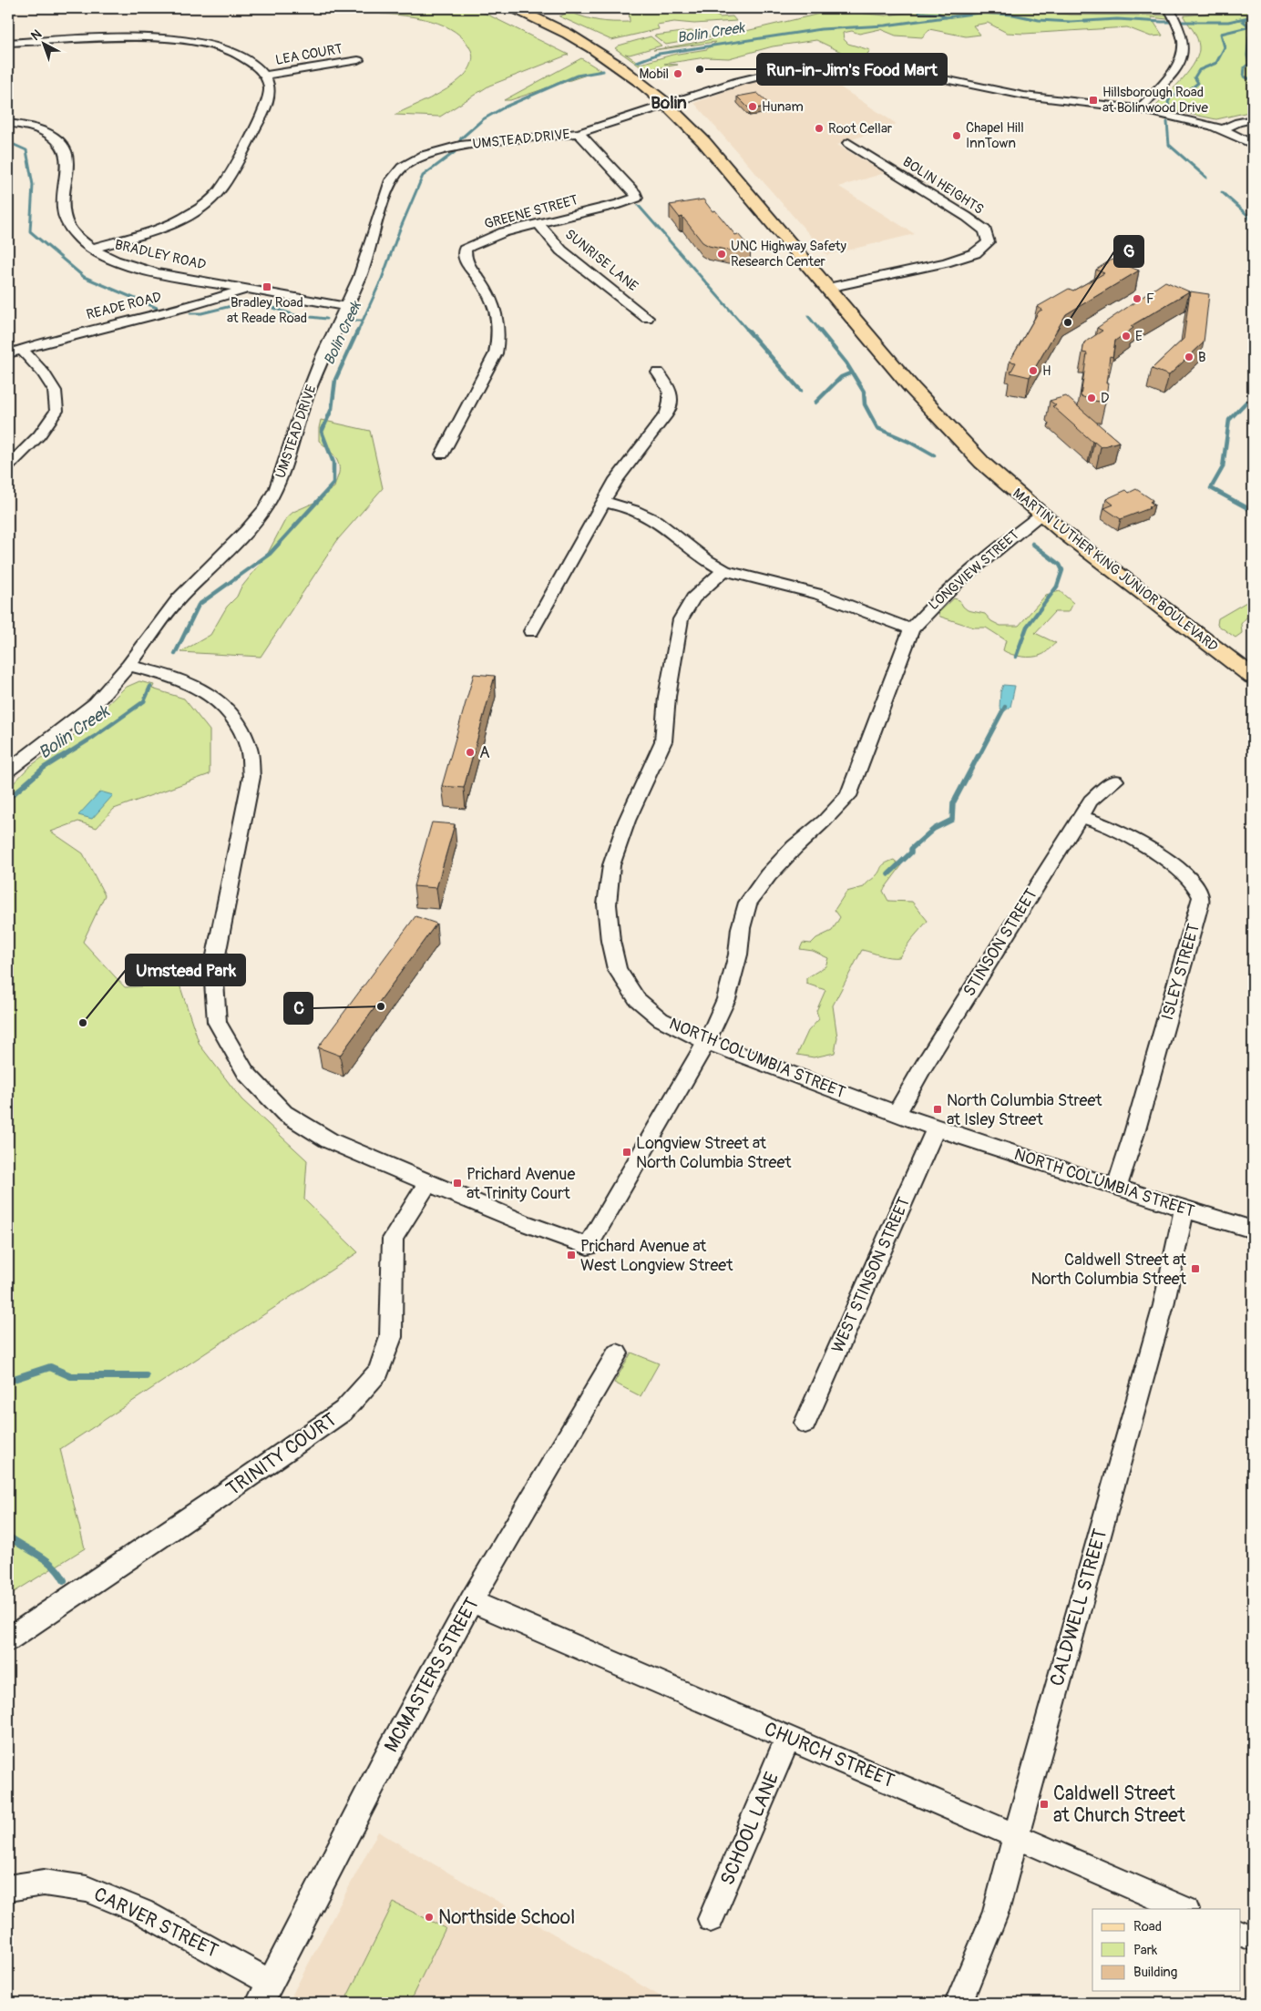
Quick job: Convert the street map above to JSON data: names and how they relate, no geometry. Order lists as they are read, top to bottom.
{
  "streets": {
    "main road": ["MARTIN LUTHER KING JUNIOR BOULEVARD"],
    "street": [
      "LEA COURT",
      "UMSTEAD DRIVE",
      "BOLIN HEIGHTS",
      "GREENE STREET",
      "BRADLEY ROAD",
      "SUNRISE LANE",
      "READE ROAD",
      "LONGVIEW STREET",
      "STINSON STREET",
      "ISLEY STREET",
      "NORTH COLUMBIA STREET",
      "WEST STINSON STREET",
      "TRINITY COURT",
      "CALDWELL STREET",
      "MCMASTERS STREET",
      "CHURCH STREET",
      "SCHOOL LANE",
      "CARVER STREET"
    ]
  },
  "crossings": [
    ["UMSTEAD DRIVE", "GREENE STREET"],
    ["UMSTEAD DRIVE", "BRADLEY ROAD"],
    ["UMSTEAD DRIVE", "MARTIN LUTHER KING JUNIOR BOULEVARD"],
    ["BOLIN HEIGHTS", "MARTIN LUTHER KING JUNIOR BOULEVARD"],
    ["GREENE STREET", "SUNRISE LANE"],
    ["BRADLEY ROAD", "READE ROAD"],
    ["LONGVIEW STREET", "MARTIN LUTHER KING JUNIOR BOULEVARD"],
    ["LONGVIEW STREET", "NORTH COLUMBIA STREET"],
    ["LONGVIEW STREET", "TRINITY COURT"],
    ["STINSON STREET", "ISLEY STREET"],
    ["STINSON STREET", "NORTH COLUMBIA STREET"],
    ["ISLEY STREET", "NORTH COLUMBIA STREET"],
    ["NORTH COLUMBIA STREET", "WEST STINSON STREET"],
    ["NORTH COLUMBIA STREET", "CALDWELL STREET"],
    ["CALDWELL STREET", "CHURCH STREET"],
    ["MCMASTERS STREET", "CHURCH STREET"],
    ["MCMASTERS STREET", "CARVER STREET"],
    ["CHURCH STREET", "SCHOOL LANE"]
  ],
  "districts": ["Bolin"],
  "water": ["Bolin Creek"],
  "places": {
    "other": [
      "Run-in-Jim's Food Mart",
      "Mobil",
      "Hunam",
      "Root Cellar",
      "Chapel Hill InnTown",
      "UNC Highway Safety Research Center",
      "F",
      "G",
      "E",
      "B",
      "H",
      "D",
      "A",
      "C",
      "Umstead Park",
      "Northside School"
    ],
    "transit": [
      "Hillsborough Road at Bolinwood Drive",
      "Bradley Road at Reade Road",
      "North Columbia Street at Isley Street",
      "Longview Street at North Columbia Street",
      "Prichard Avenue at Trinity Court",
      "Prichard Avenue at West Longview Street",
      "Caldwell Street at North Columbia Street",
      "Caldwell Street at Church Street"
    ]
  },
  "legend": ["Road", "Park", "Building"],
  "north": "top left"
}
